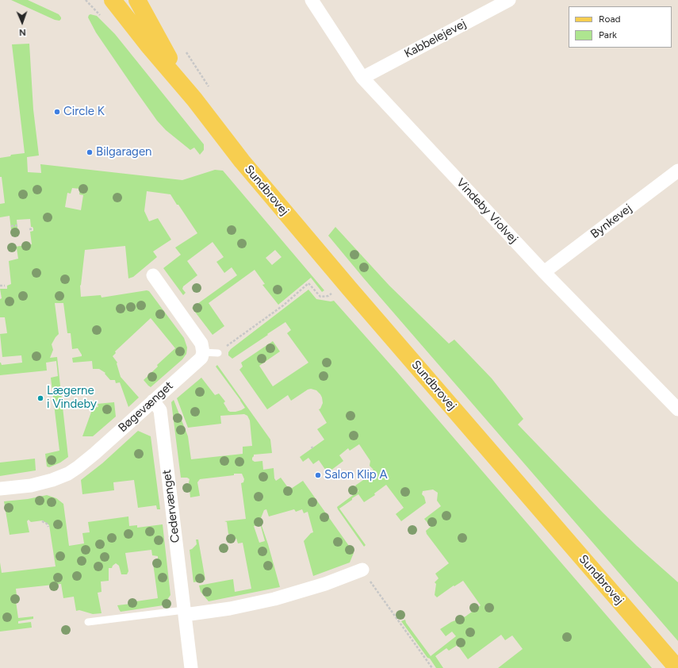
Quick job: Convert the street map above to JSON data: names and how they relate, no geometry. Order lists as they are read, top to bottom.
{
  "streets": {
    "main road": ["Sundbrovej"],
    "street": [
      "Kabbelejevej",
      "Vindeby Violvej",
      "Bynkevej",
      "Bøgevænget",
      "Cedervænget"
    ]
  },
  "crossings": [
    ["Kabbelejevej", "Vindeby Violvej"],
    ["Vindeby Violvej", "Bynkevej"],
    ["Bøgevænget", "Cedervænget"]
  ],
  "places": [
    "Circle K",
    "Bilgaragen",
    "Lægerne i Vindeby",
    "Salon Klip A"
  ],
  "legend": ["Road", "Park"],
  "north": "bottom"
}
